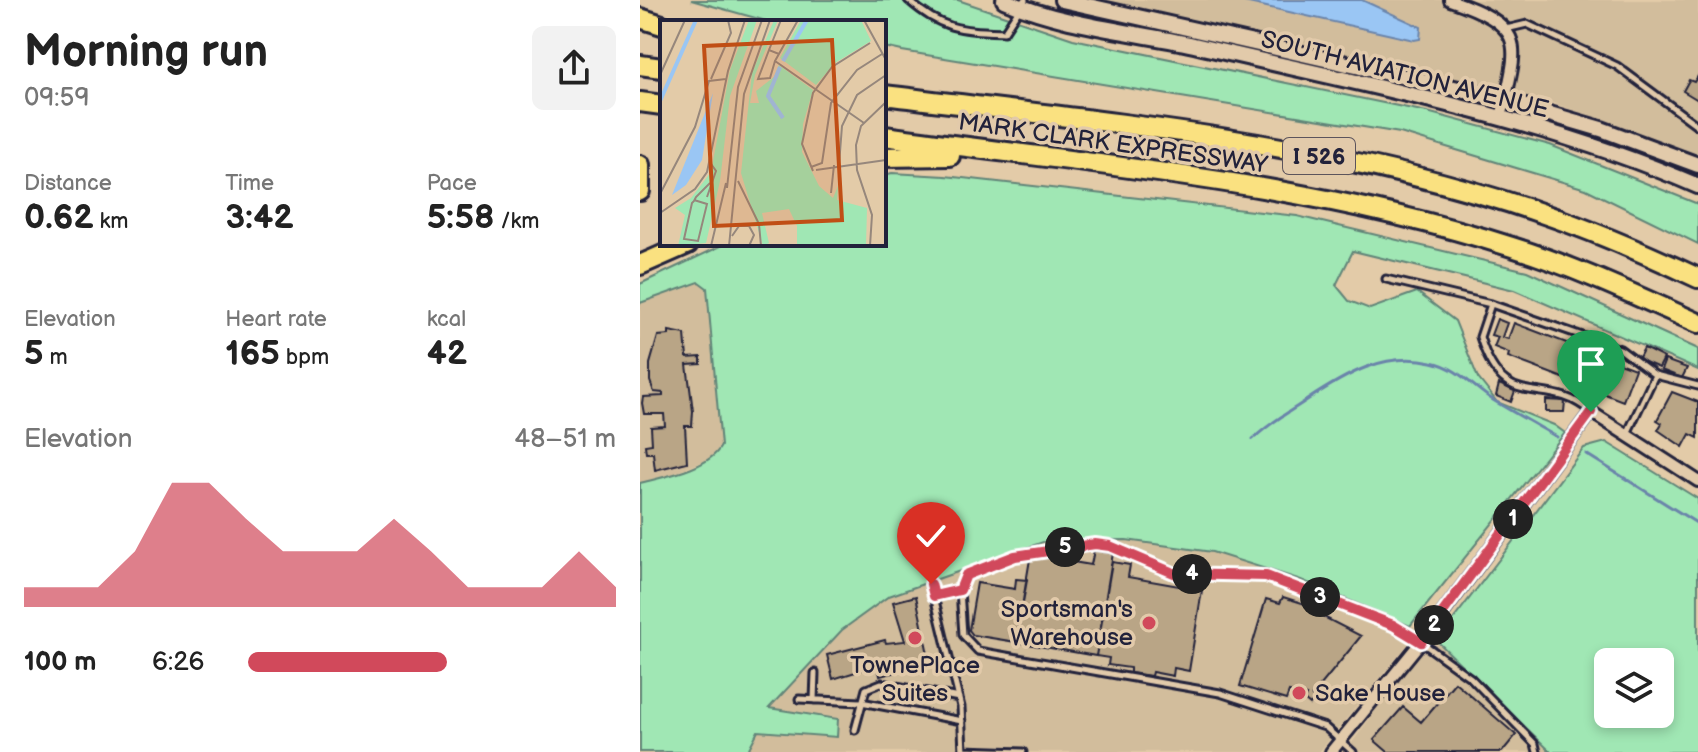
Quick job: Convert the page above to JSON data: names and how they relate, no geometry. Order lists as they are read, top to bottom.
{
  "streets": {
    "highway": ["MARK CLARK EXPRESSWAY", "I 526"],
    "street": ["SOUTH AVIATION AVENUE"]
  },
  "places": ["Sportsman's Warehouse", "TownePlace Suites", "Sake House"],
  "page": {
    "heading": ["Morning run", "09:59"],
    "stats": [
      ["Distance", "0.62 km"],
      ["Time", "3:42"],
      ["Pace", "5:58 /km"],
      ["Elevation", "5 m"],
      ["Heart rate", "165 bpm"],
      ["kcal", "42"]
    ],
    "chart": ["Elevation", "48–51 m"],
    "pins": [
      "1",
      "5",
      "4",
      "3",
      "2"
    ],
    "list": [
      {
        "name": "100 m",
        "note": "6:26"
      }
    ]
  }
}
